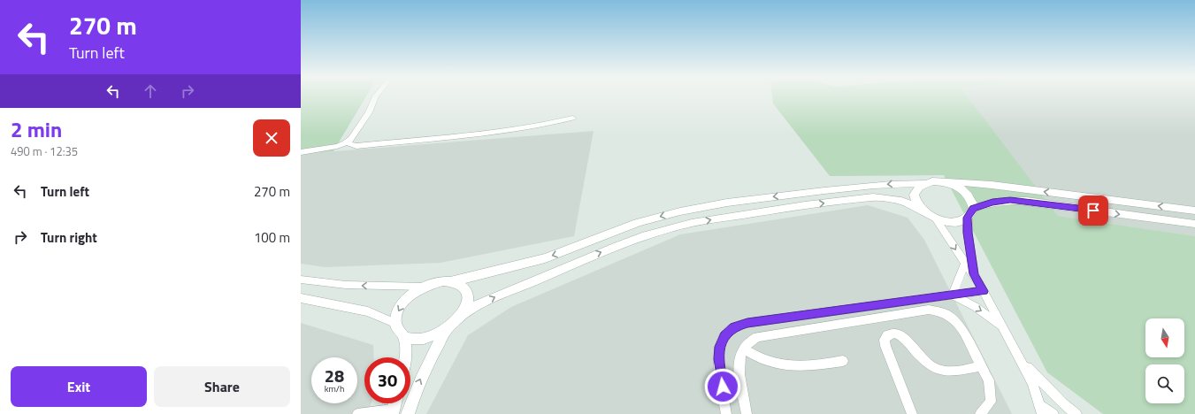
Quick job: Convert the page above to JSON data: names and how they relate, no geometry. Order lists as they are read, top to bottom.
{
  "north": "bottom",
  "page": {
    "turn": ["270 m", "Turn left"],
    "heading": ["2 min", "490 m · 12:35"],
    "list": [
      {
        "name": "Turn left",
        "value": "270 m"
      },
      {
        "name": "Turn right",
        "value": "100 m"
      }
    ],
    "speed": "28 km/h",
    "limit": "30",
    "buttons": ["Exit", "Share"]
  }
}
